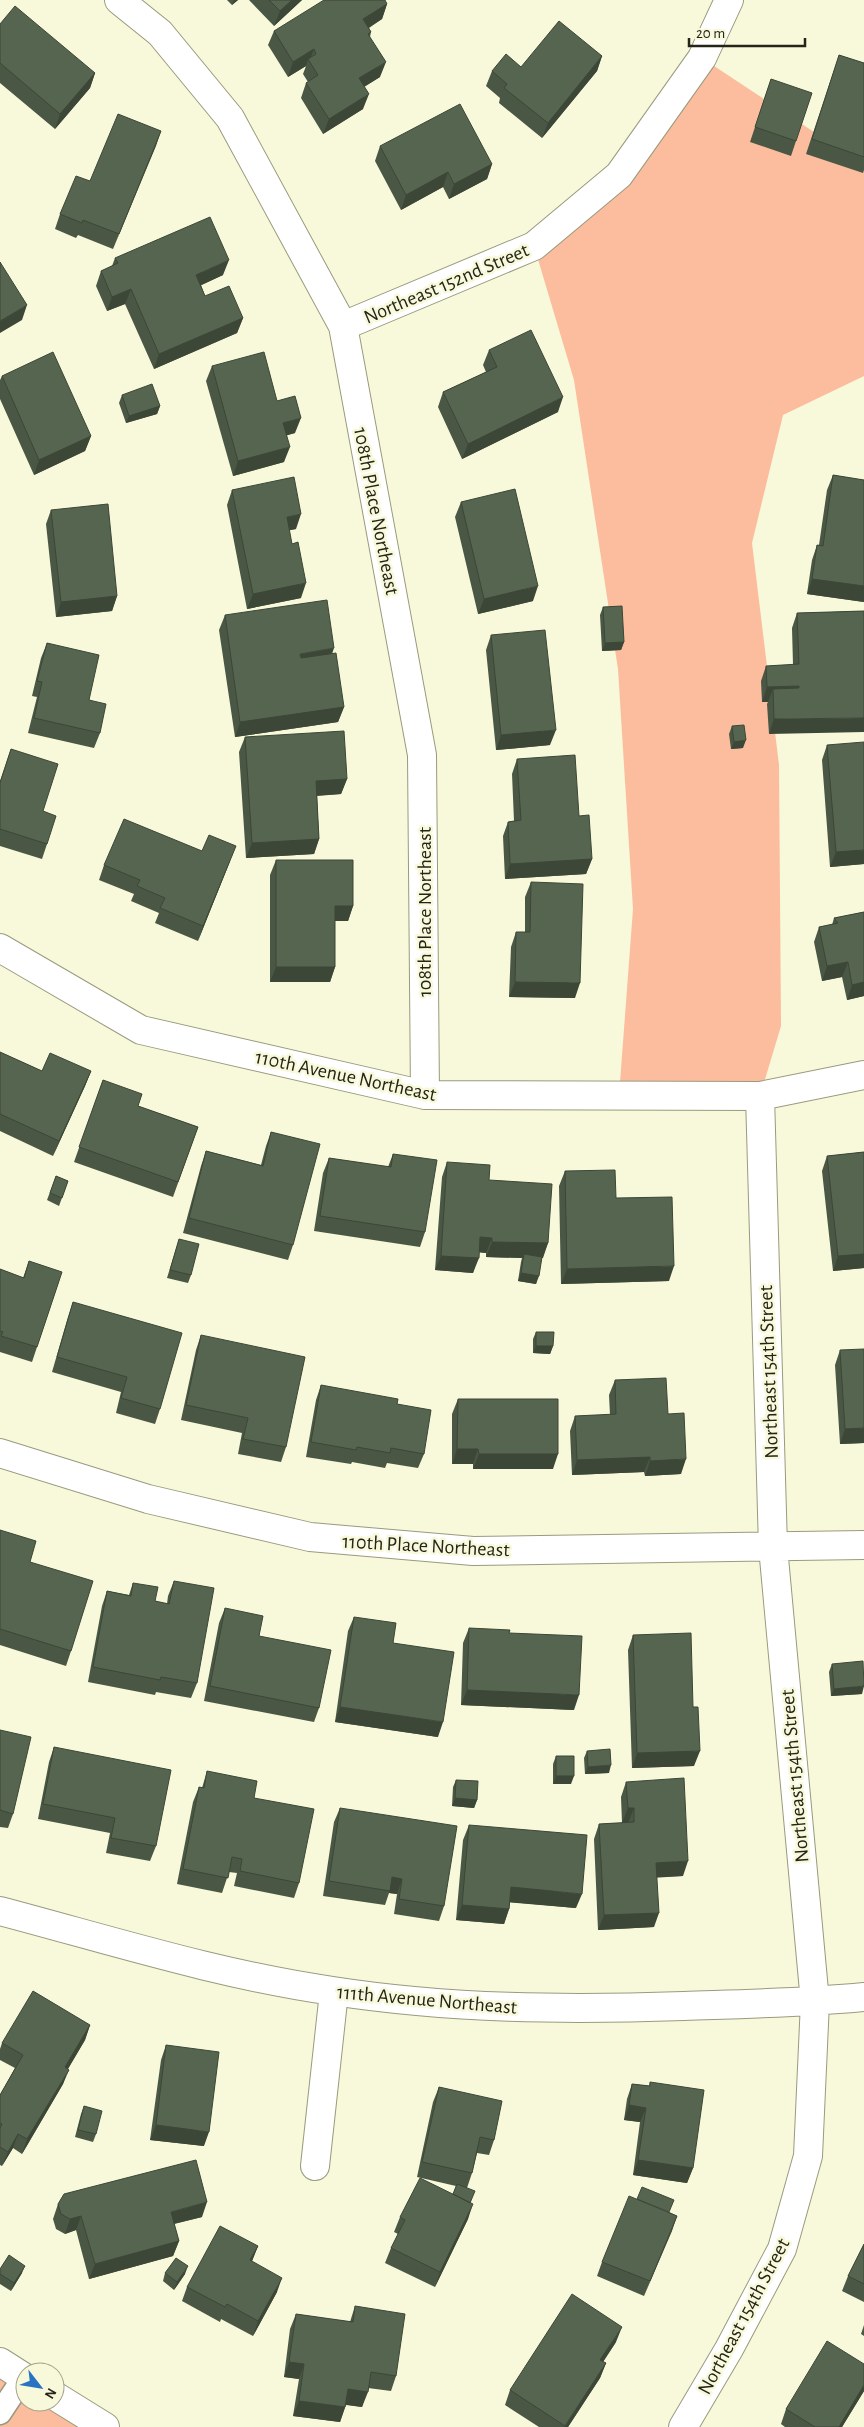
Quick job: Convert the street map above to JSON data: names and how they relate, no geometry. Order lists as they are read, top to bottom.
{
  "streets": {
    "street": [
      "Northeast 152nd Street",
      "108th Place Northeast",
      "110th Avenue Northeast",
      "Northeast 154th Street",
      "110th Place Northeast",
      "111th Avenue Northeast"
    ]
  },
  "crossings": [
    ["Northeast 152nd Street", "108th Place Northeast"],
    ["108th Place Northeast", "110th Avenue Northeast"],
    ["110th Avenue Northeast", "Northeast 154th Street"],
    ["Northeast 154th Street", "110th Place Northeast"],
    ["Northeast 154th Street", "111th Avenue Northeast"]
  ],
  "scale_bar": "20 m",
  "north": "bottom right"
}
